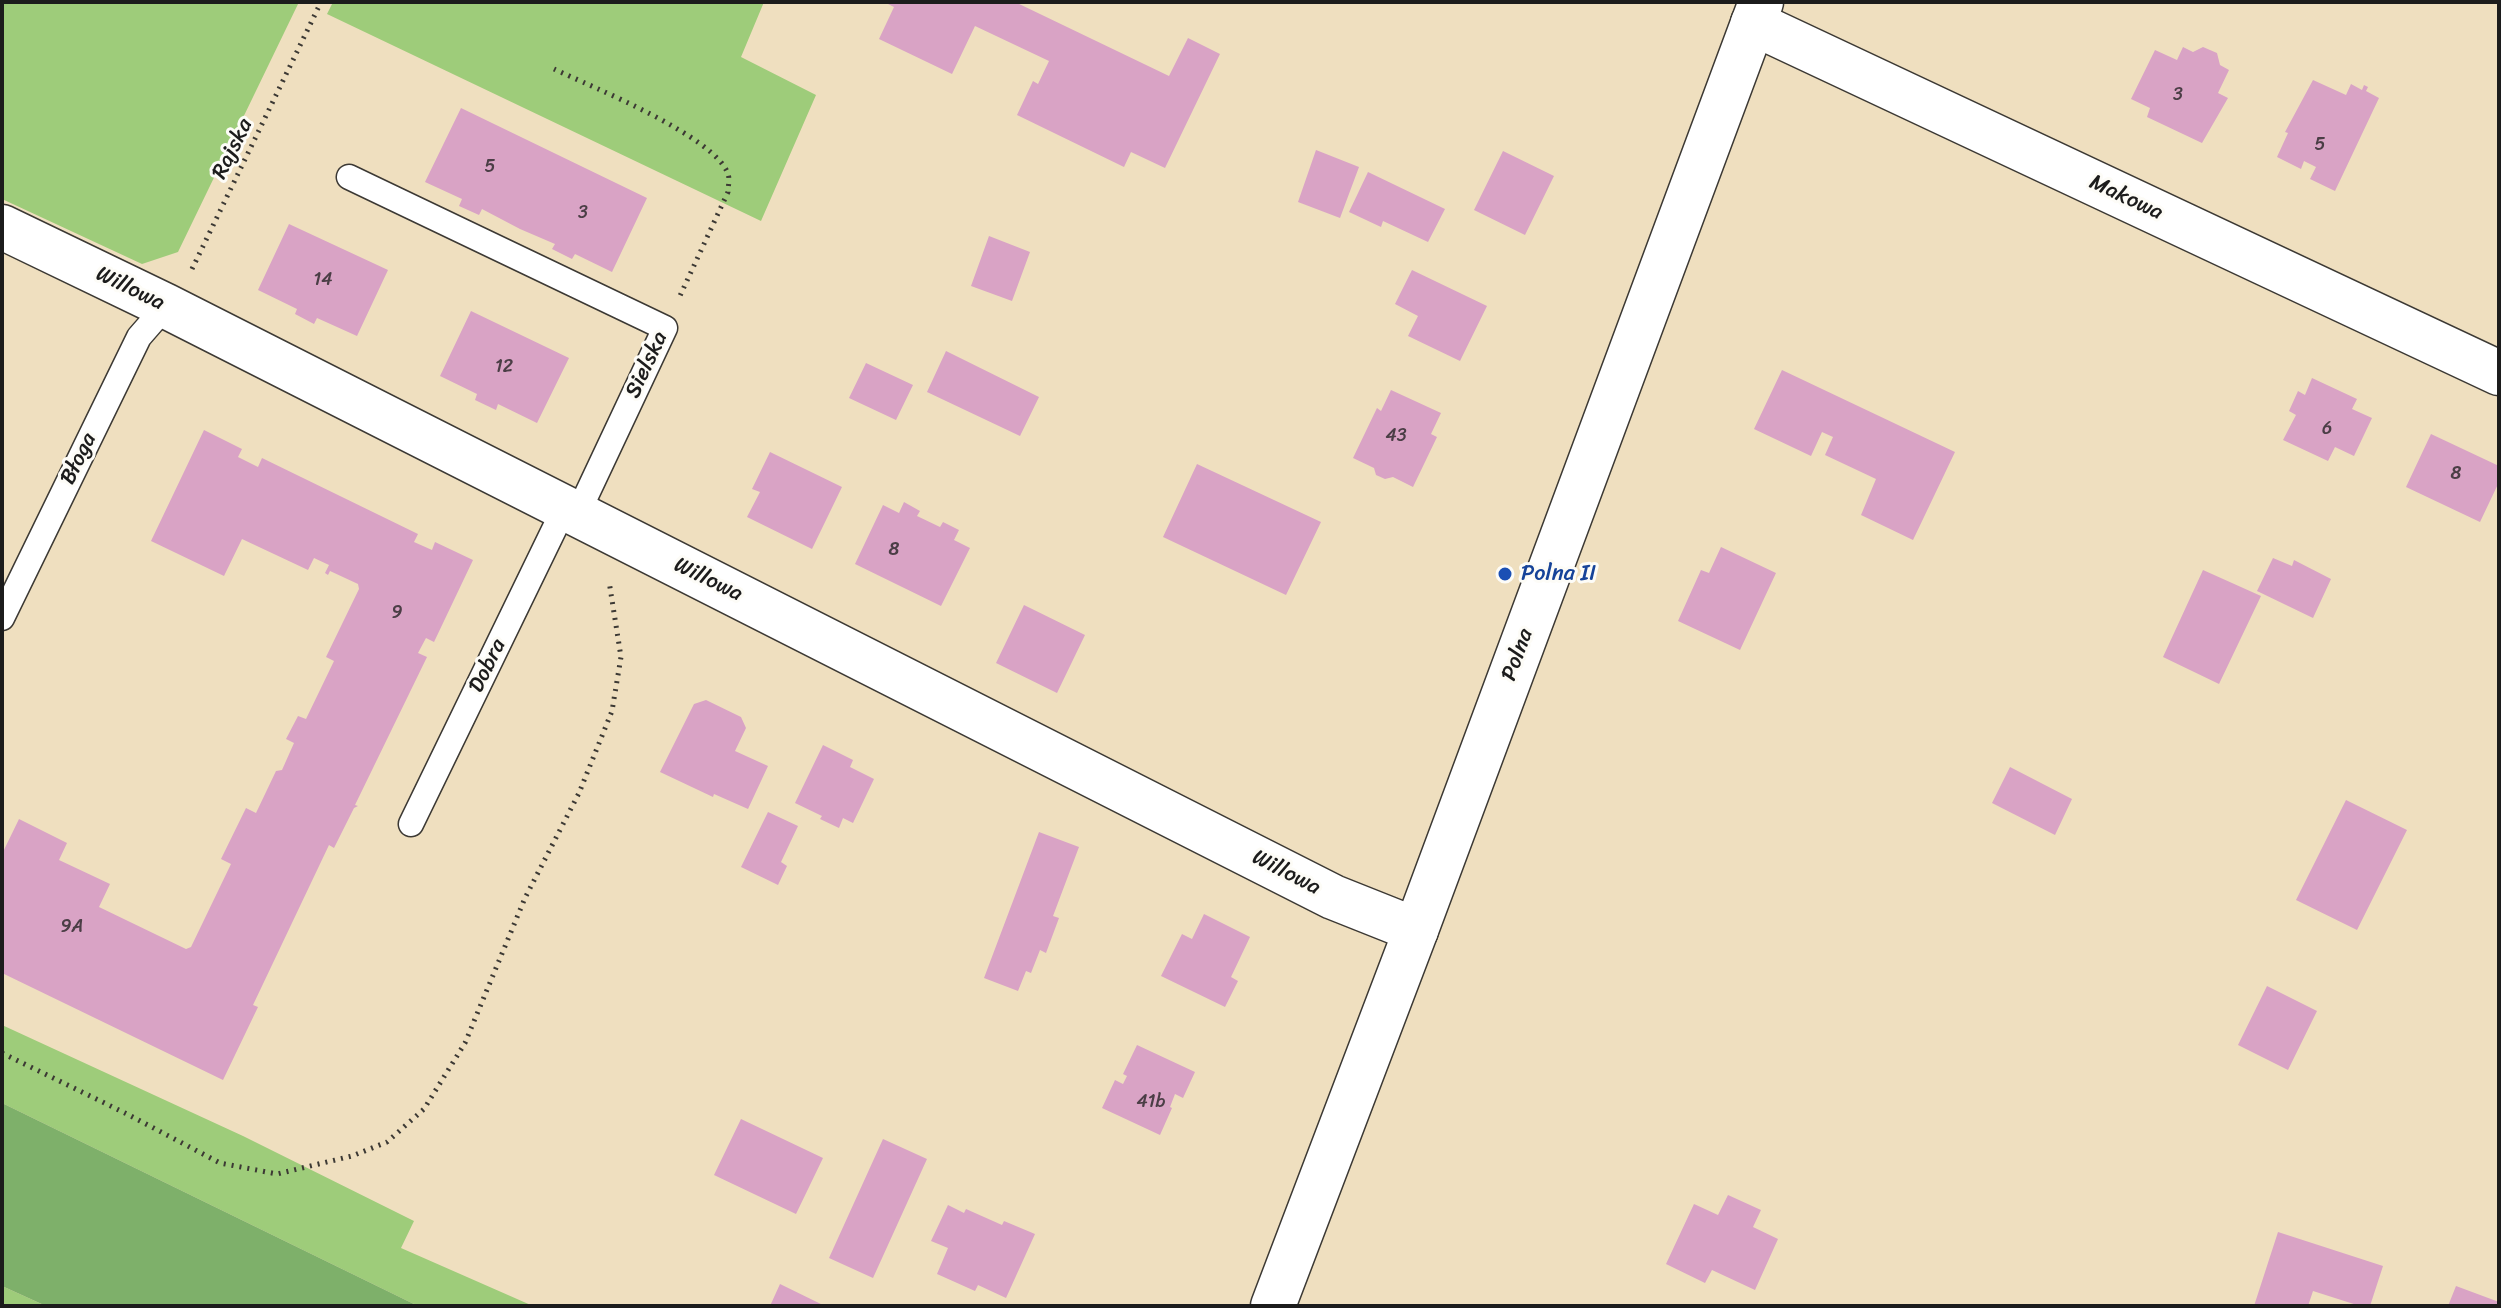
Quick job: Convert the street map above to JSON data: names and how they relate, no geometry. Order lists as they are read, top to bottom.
{
  "streets": {
    "street": ["Makowa", "Willowa", "Polna"],
    "lane": ["Sielska", "Błoga", "Dobra"],
    "path": ["Rajska"]
  },
  "crossings": [
    ["Rajska", "Willowa"],
    ["Rajska", "Błoga"],
    ["Makowa", "Polna"],
    ["Willowa", "Sielska"],
    ["Willowa", "Błoga"],
    ["Willowa", "Polna"],
    ["Willowa", "Dobra"],
    ["Sielska", "Dobra"]
  ],
  "places": ["Polna II"],
  "house_numbers": [
    "3",
    "5",
    "5",
    "3",
    "14",
    "12",
    "6",
    "43",
    "8",
    "8",
    "9",
    "9A",
    "41b"
  ]
}
